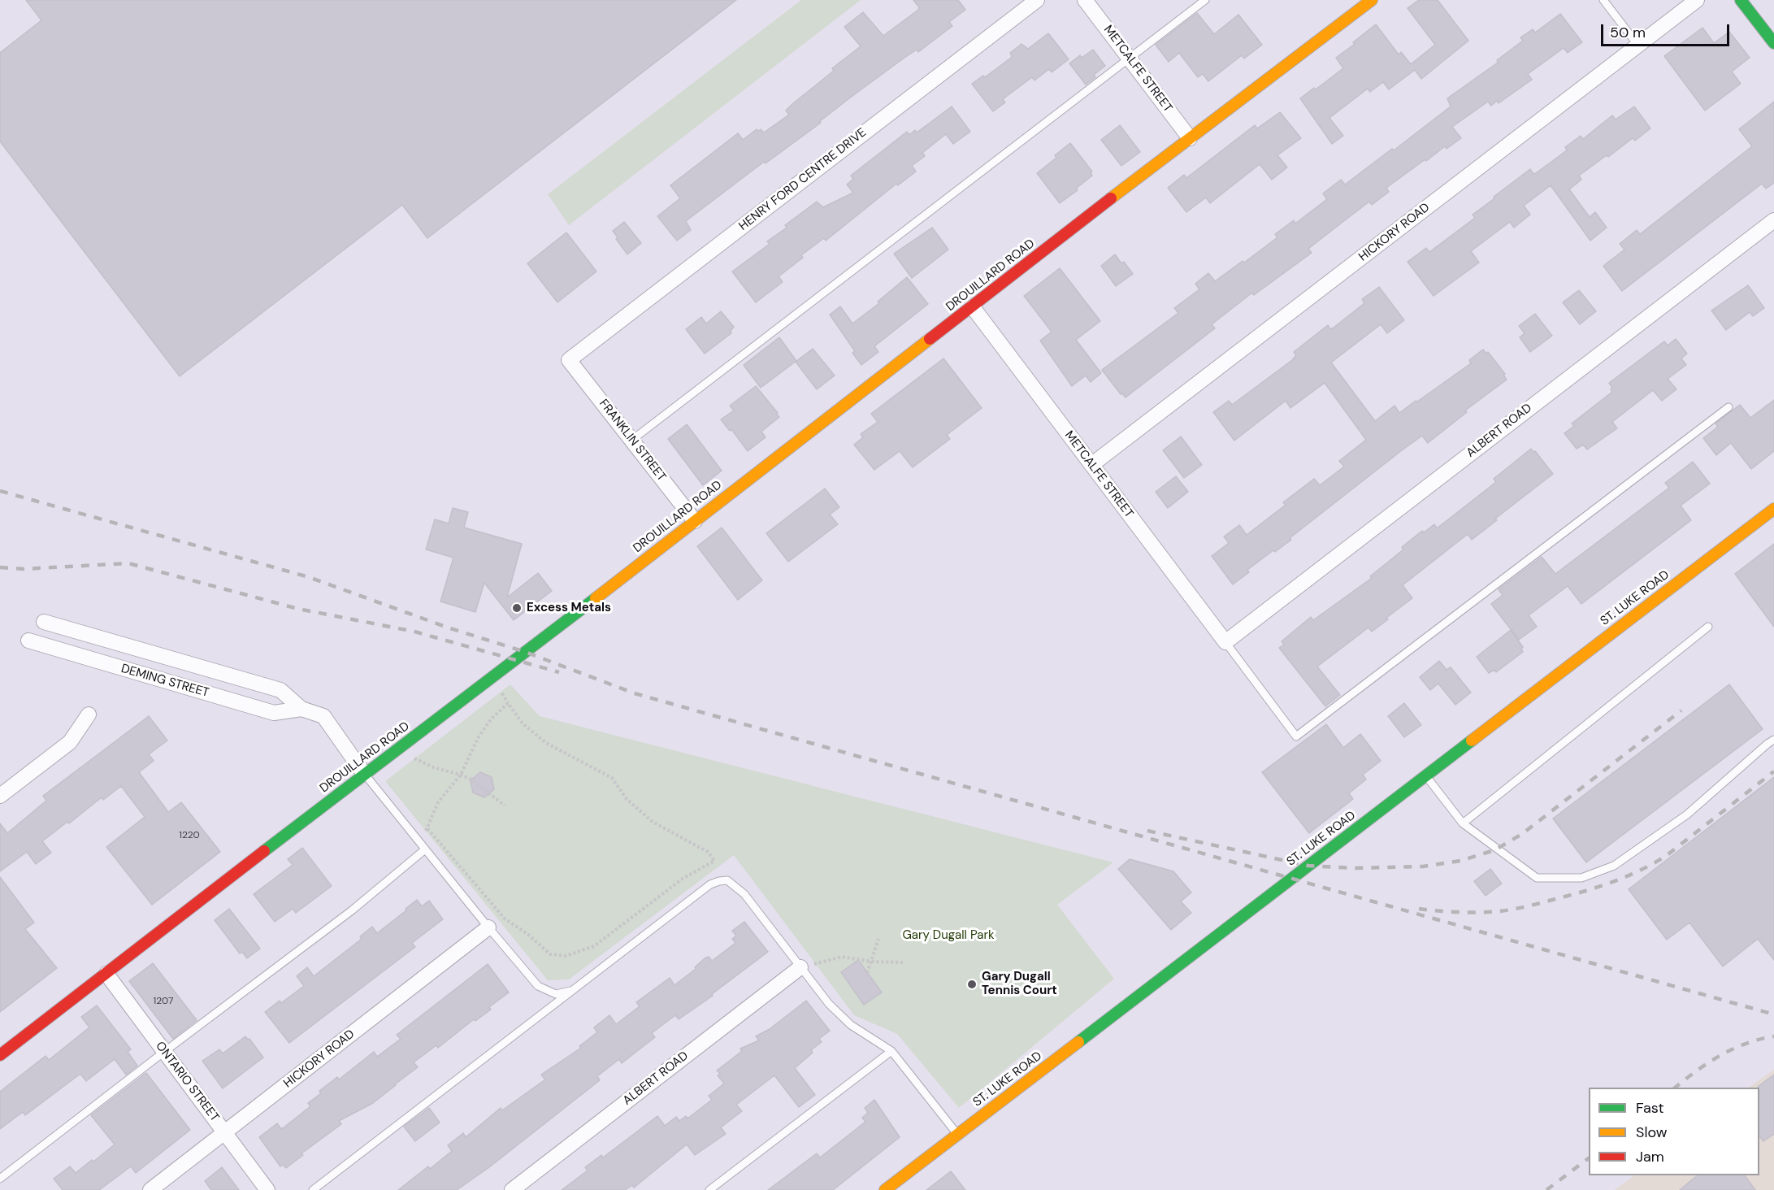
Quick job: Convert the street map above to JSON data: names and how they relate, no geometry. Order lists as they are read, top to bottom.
{
  "streets": {
    "street": [
      "METCALFE STREET",
      "HENRY FORD CENTRE DRIVE",
      "HICKORY ROAD",
      "DROUILLARD ROAD",
      "ALBERT ROAD",
      "FRANKLIN STREET",
      "ST. LUKE ROAD",
      "DEMING STREET",
      "ONTARIO STREET"
    ]
  },
  "crossings": [
    ["METCALFE STREET", "HICKORY ROAD"],
    ["METCALFE STREET", "DROUILLARD ROAD"],
    ["METCALFE STREET", "ALBERT ROAD"],
    ["HENRY FORD CENTRE DRIVE", "FRANKLIN STREET"],
    ["HICKORY ROAD", "ONTARIO STREET"],
    ["DROUILLARD ROAD", "FRANKLIN STREET"],
    ["DROUILLARD ROAD", "DEMING STREET"],
    ["DROUILLARD ROAD", "ONTARIO STREET"]
  ],
  "parks": ["Gary Dugall Park"],
  "places": ["Excess Metals", "Gary Dugall Tennis Court"],
  "house_numbers": ["1220", "1207"],
  "legend": ["Fast", "Slow", "Jam"],
  "scale_bar": "50 m"
}
